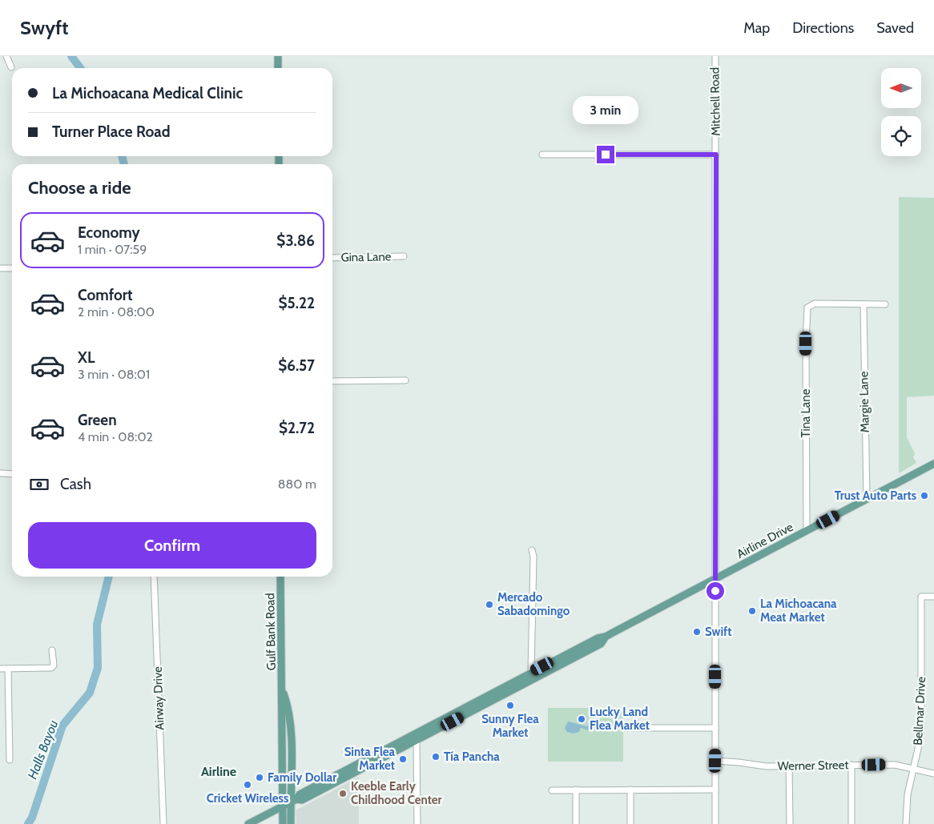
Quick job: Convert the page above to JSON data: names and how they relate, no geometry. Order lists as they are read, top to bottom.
{
  "streets": {
    "main road": ["Airline Drive", "Gulf Bank Road"],
    "street": [
      "Mitchell Road",
      "Gina Lane",
      "Margie Lane",
      "Tina Lane",
      "Airway Drive",
      "Bellmar Drive",
      "Werner Street"
    ]
  },
  "crossings": [
    ["Mitchell Road", "Airline Drive"],
    ["Mitchell Road", "Werner Street"],
    ["Margie Lane", "Tina Lane"],
    ["Margie Lane", "Airline Drive"],
    ["Tina Lane", "Airline Drive"],
    ["Airline Drive", "Gulf Bank Road"],
    ["Bellmar Drive", "Werner Street"]
  ],
  "districts": ["Airline"],
  "water": ["Halls Bayou"],
  "places": [
    "Trust Auto Parts",
    "Mercado Sabadomingo",
    "La Michoacana Meat Market",
    "Swift",
    "Sunny Flea Market",
    "Lucky Land Flea Market",
    "Tía Pancha",
    "Sinta Flea Market",
    "Family Dollar",
    "Cricket Wireless",
    "Keeble Early Childhood Center"
  ],
  "north": "left",
  "page": {
    "header": "Swyft",
    "nav": ["Map", "Directions", "Saved"],
    "banner": ["La Michoacana Medical Clinic", "Turner Place Road"],
    "bubble": "3 min",
    "heading": "Choose a ride",
    "list": [
      {
        "name": "Economy",
        "note": "1 min · 07:59",
        "value": "$3.86"
      },
      {
        "name": "Comfort",
        "note": "2 min · 08:00",
        "value": "$5.22"
      },
      {
        "name": "XL",
        "note": "3 min · 08:01",
        "value": "$6.57"
      },
      {
        "name": "Green",
        "note": "4 min · 08:02",
        "value": "$2.72"
      }
    ],
    "pay": ["Cash", "880 m"],
    "buttons": "Confirm"
  }
}
